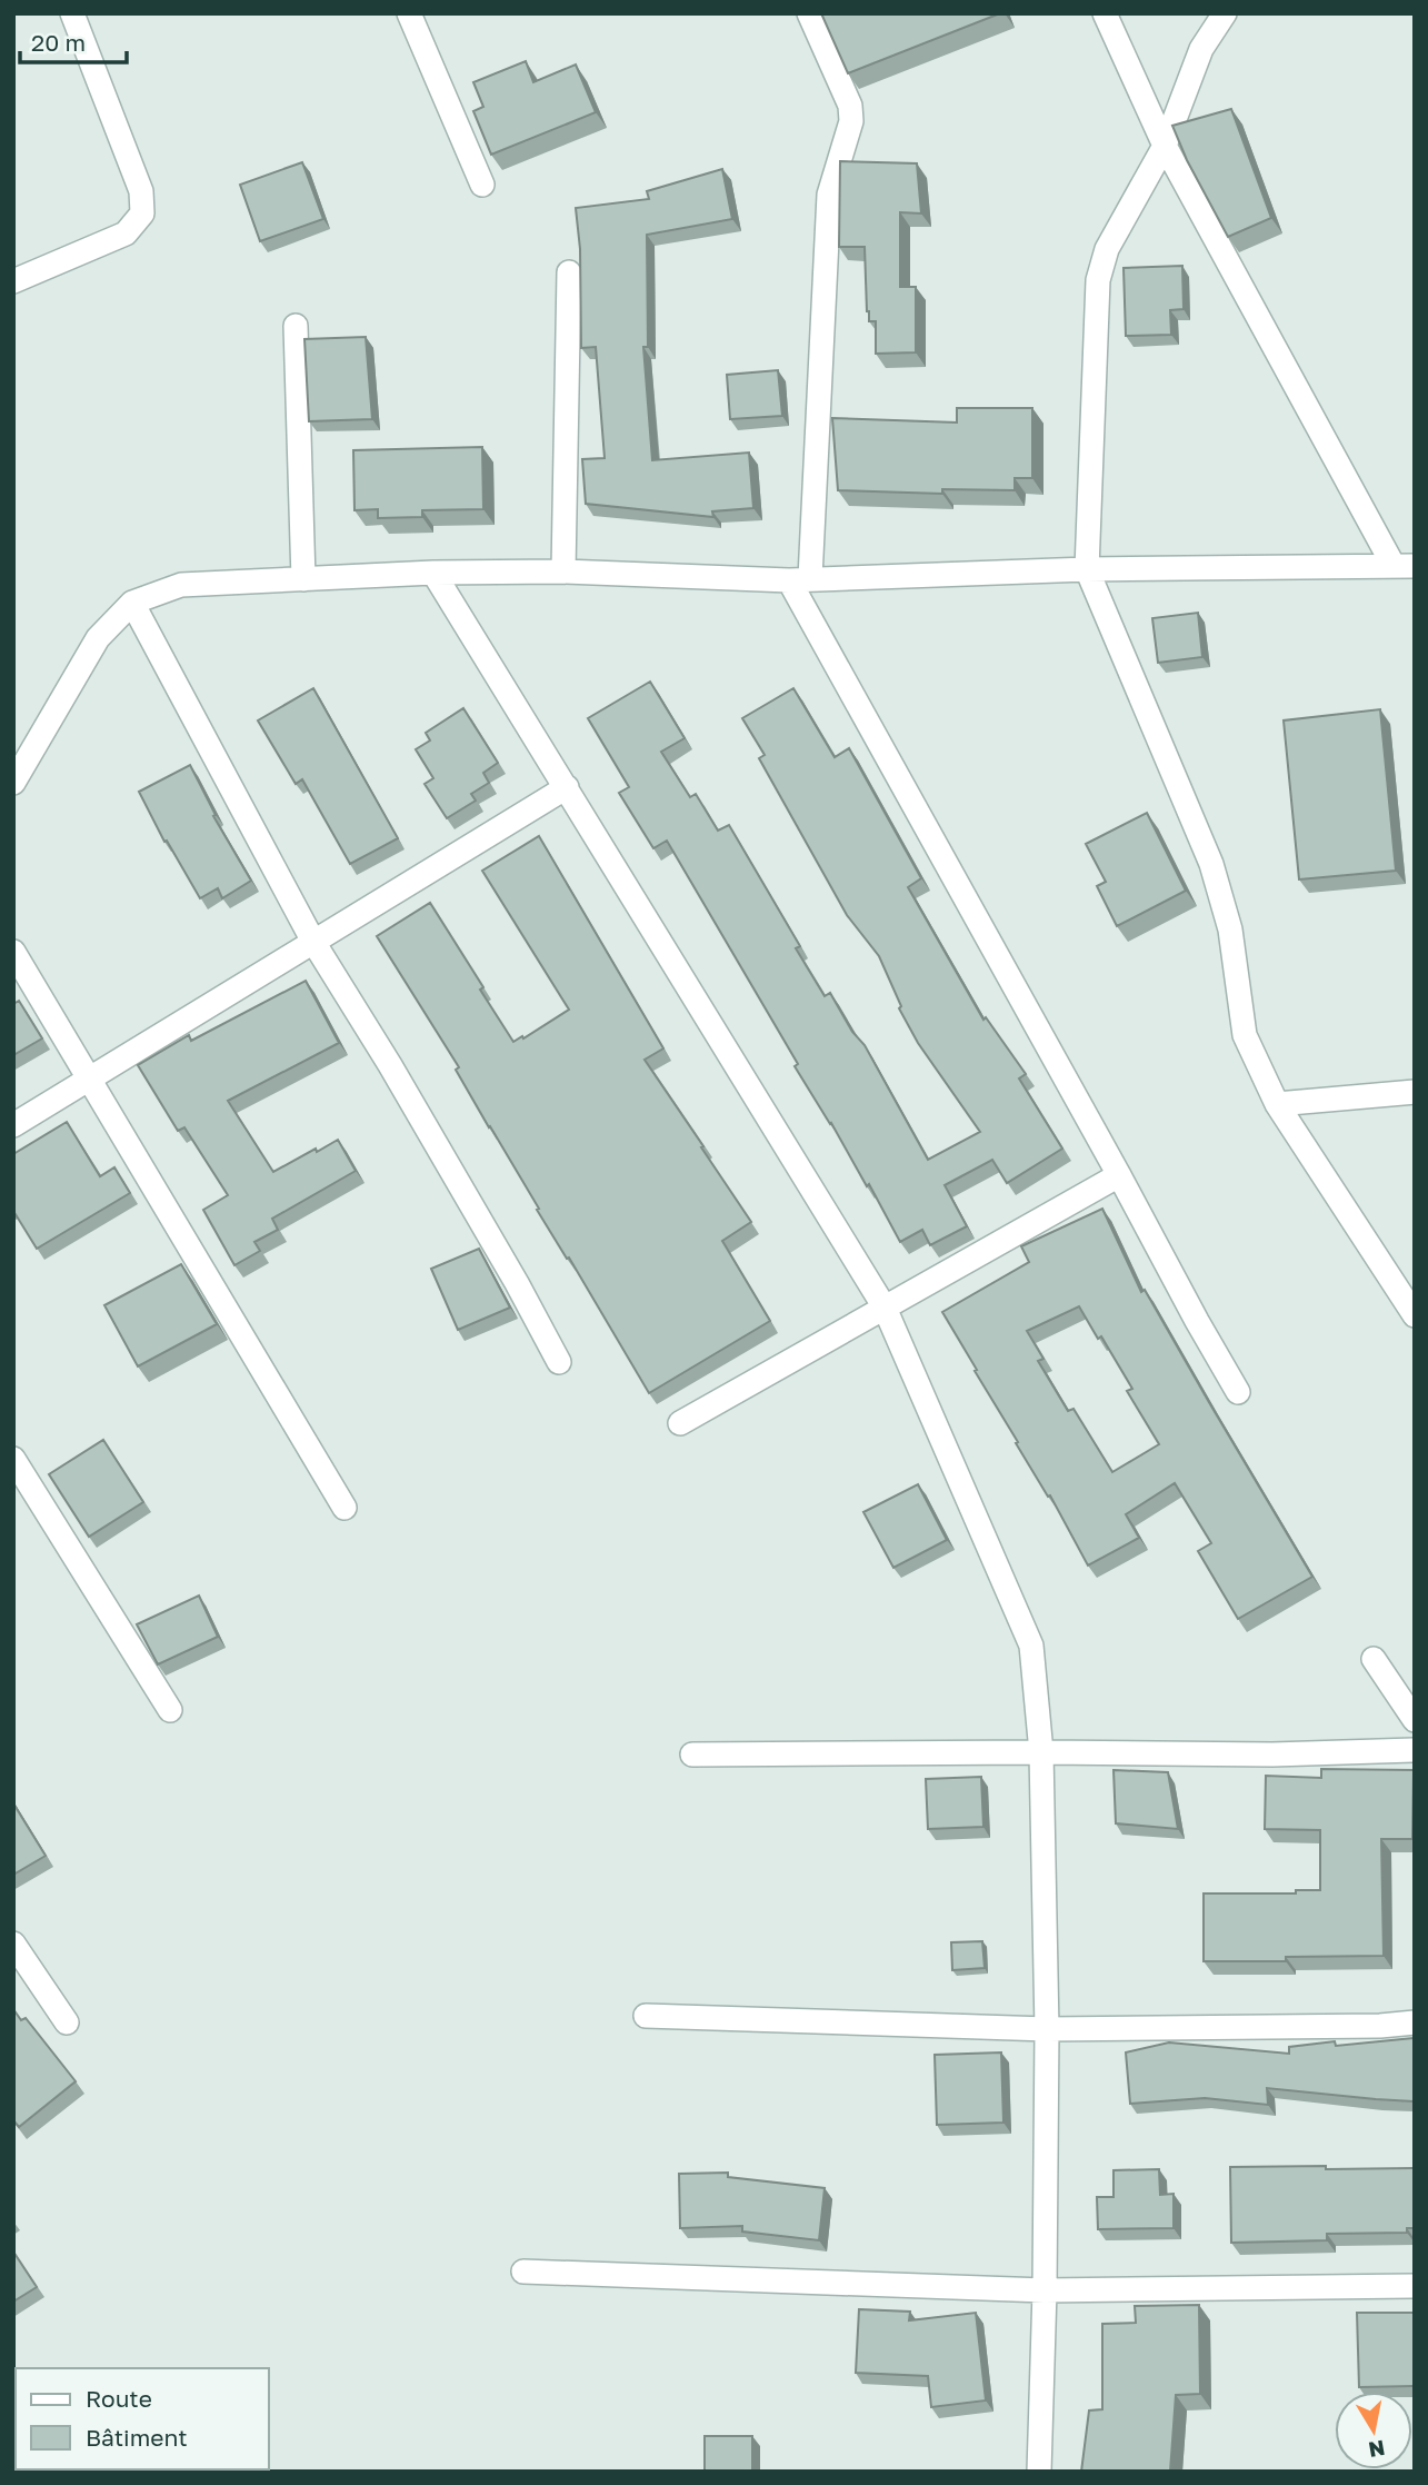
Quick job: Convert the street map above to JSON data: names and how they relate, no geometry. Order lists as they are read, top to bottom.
{
  "legend": ["Route", "Bâtiment"],
  "scale_bar": "20 m",
  "north": "bottom"
}
